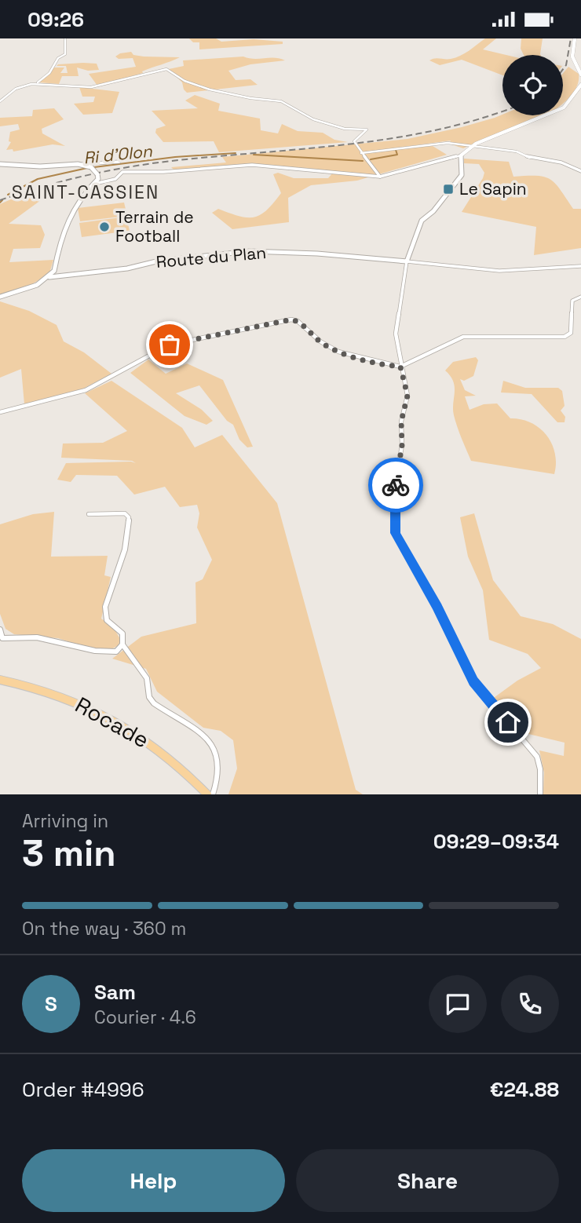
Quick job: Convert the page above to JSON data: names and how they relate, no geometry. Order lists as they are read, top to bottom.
{
  "streets": {
    "main road": ["Rocade"],
    "street": ["Route du Plan"]
  },
  "districts": ["SAINT-CASSIEN"],
  "water": ["Ri d'Olon"],
  "places": {
    "transit": ["Le Sapin"],
    "other": ["Terrain de Football"]
  },
  "page": {
    "status": "09:26",
    "heading": ["3 min", "Arriving in", "09:29–09:34"],
    "panel": [
      "Sam",
      "Courier · 4.6",
      "Order #4996",
      "€24.88"
    ],
    "bar": "On the way · 360 m",
    "round": "S",
    "buttons": ["Help", "Share"]
  }
}
